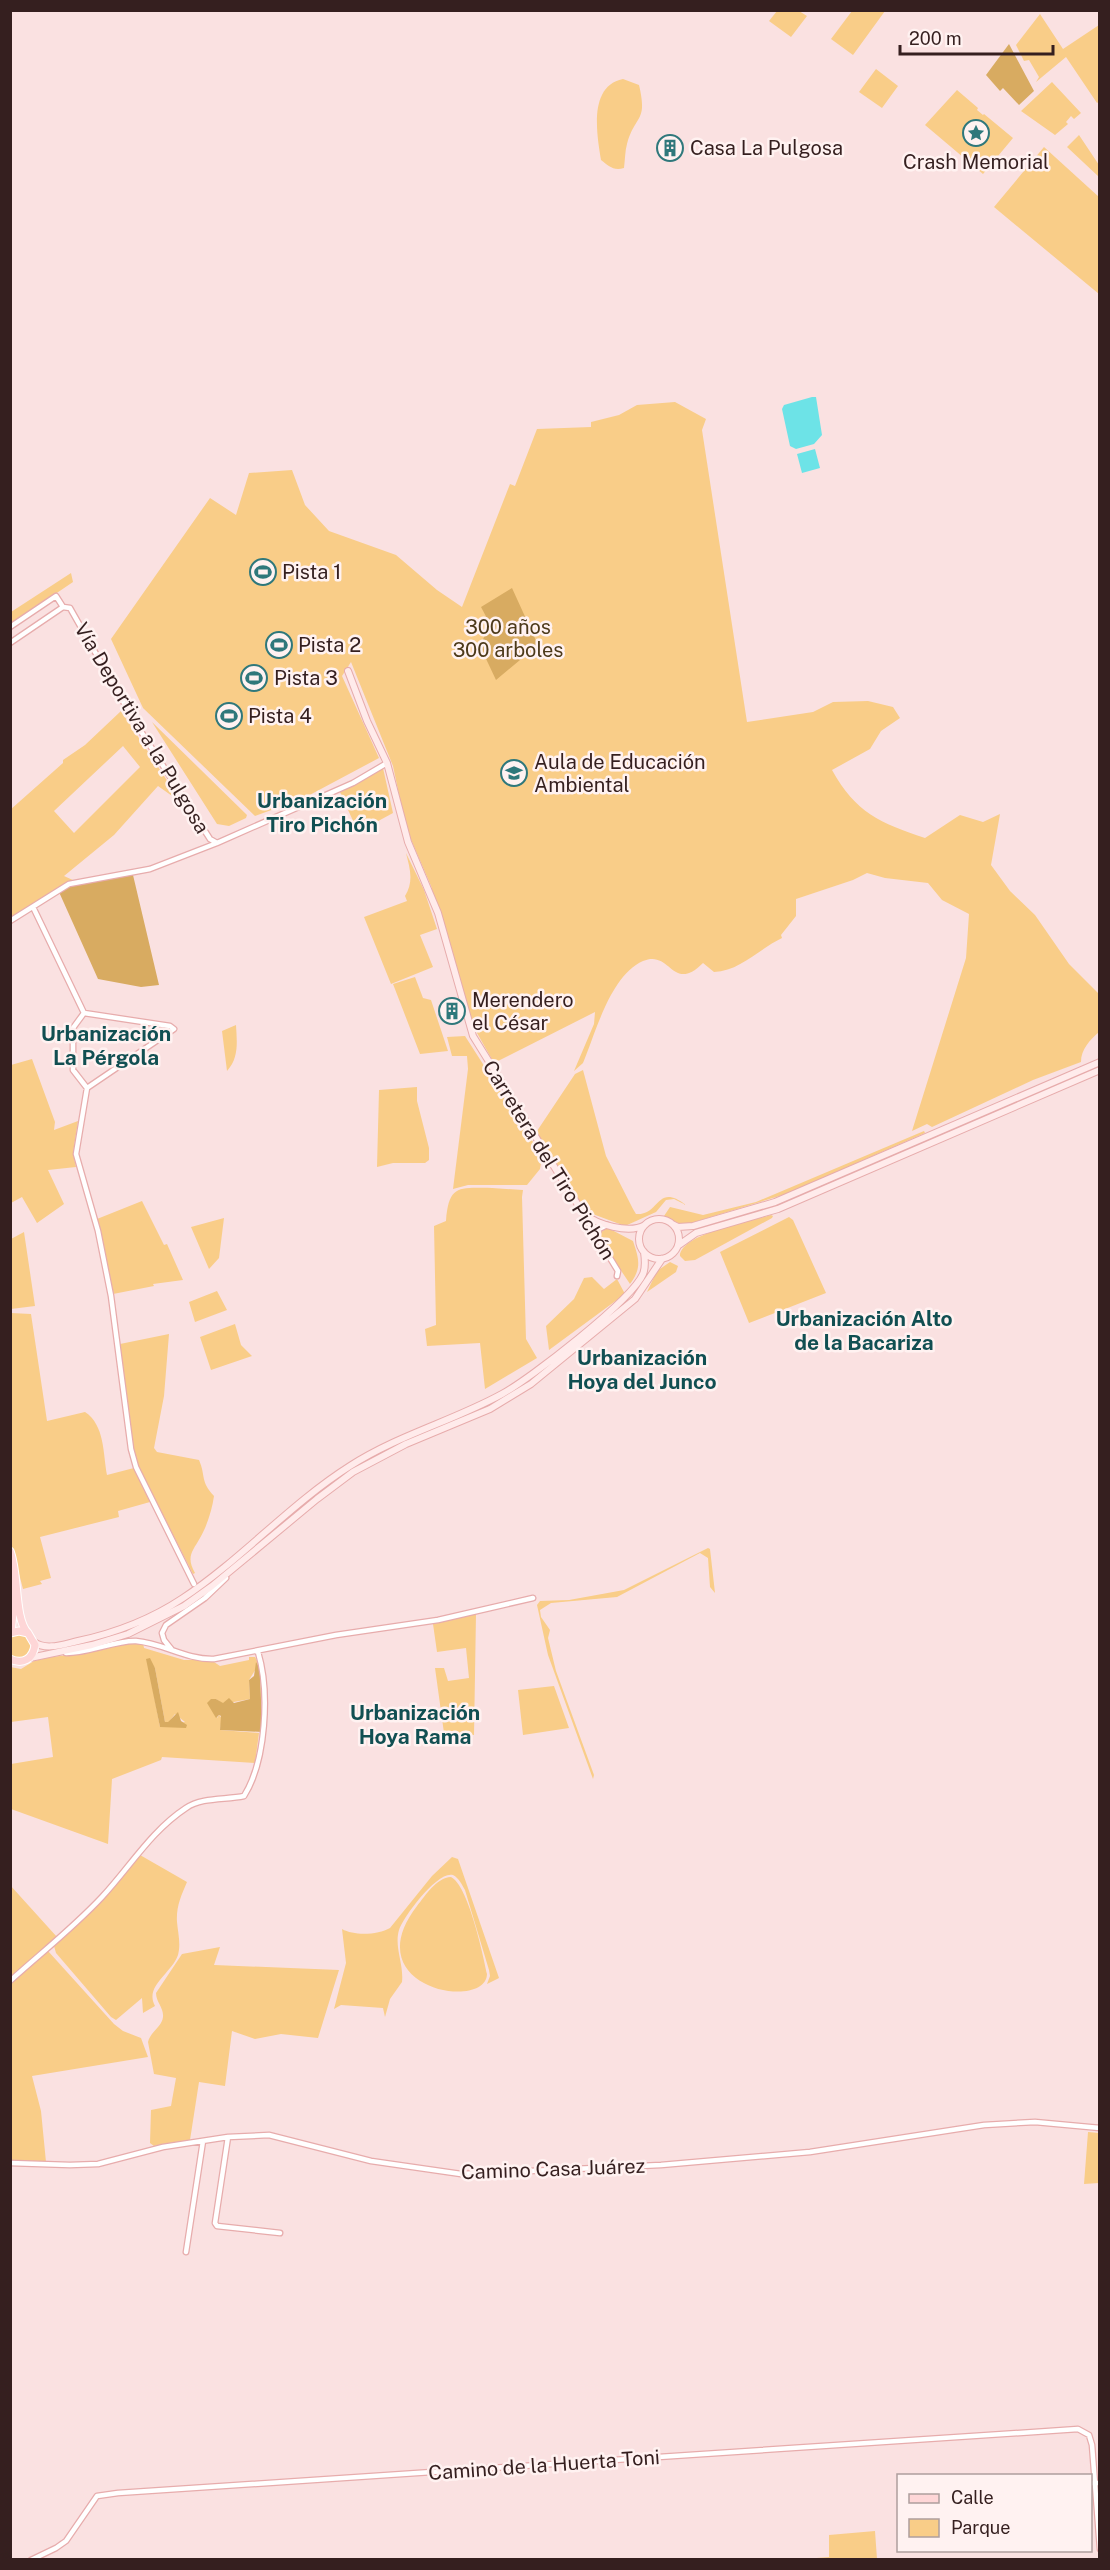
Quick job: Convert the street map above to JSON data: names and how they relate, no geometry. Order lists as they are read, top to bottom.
{
  "streets": {
    "main road": ["Carretera del Tiro Pichón"],
    "street": ["Vía Deportiva a la Pulgosa", "Camino Casa Juárez", "Camino de la Huerta Toni"]
  },
  "crossings": [
    ["Vía Deportiva a la Pulgosa", "Carretera del Tiro Pichón"]
  ],
  "districts": [
    "Urbanización Tiro Pichón",
    "Urbanización La Pérgola",
    "Urbanización Alto de la Bacariza",
    "Urbanización Hoya del Junco",
    "Urbanización Hoya Rama"
  ],
  "parks": ["300 años 300 arboles"],
  "places": {
    "place": ["Crash Memorial"],
    "building": ["Casa La Pulgosa", "Merendero el César"],
    "sports": [
      "Pista 1",
      "Pista 2",
      "Pista 3",
      "Pista 4"
    ],
    "school or university": ["Aula de Educación Ambiental"]
  },
  "legend": ["Calle", "Parque"],
  "scale_bar": "200 m"
}
